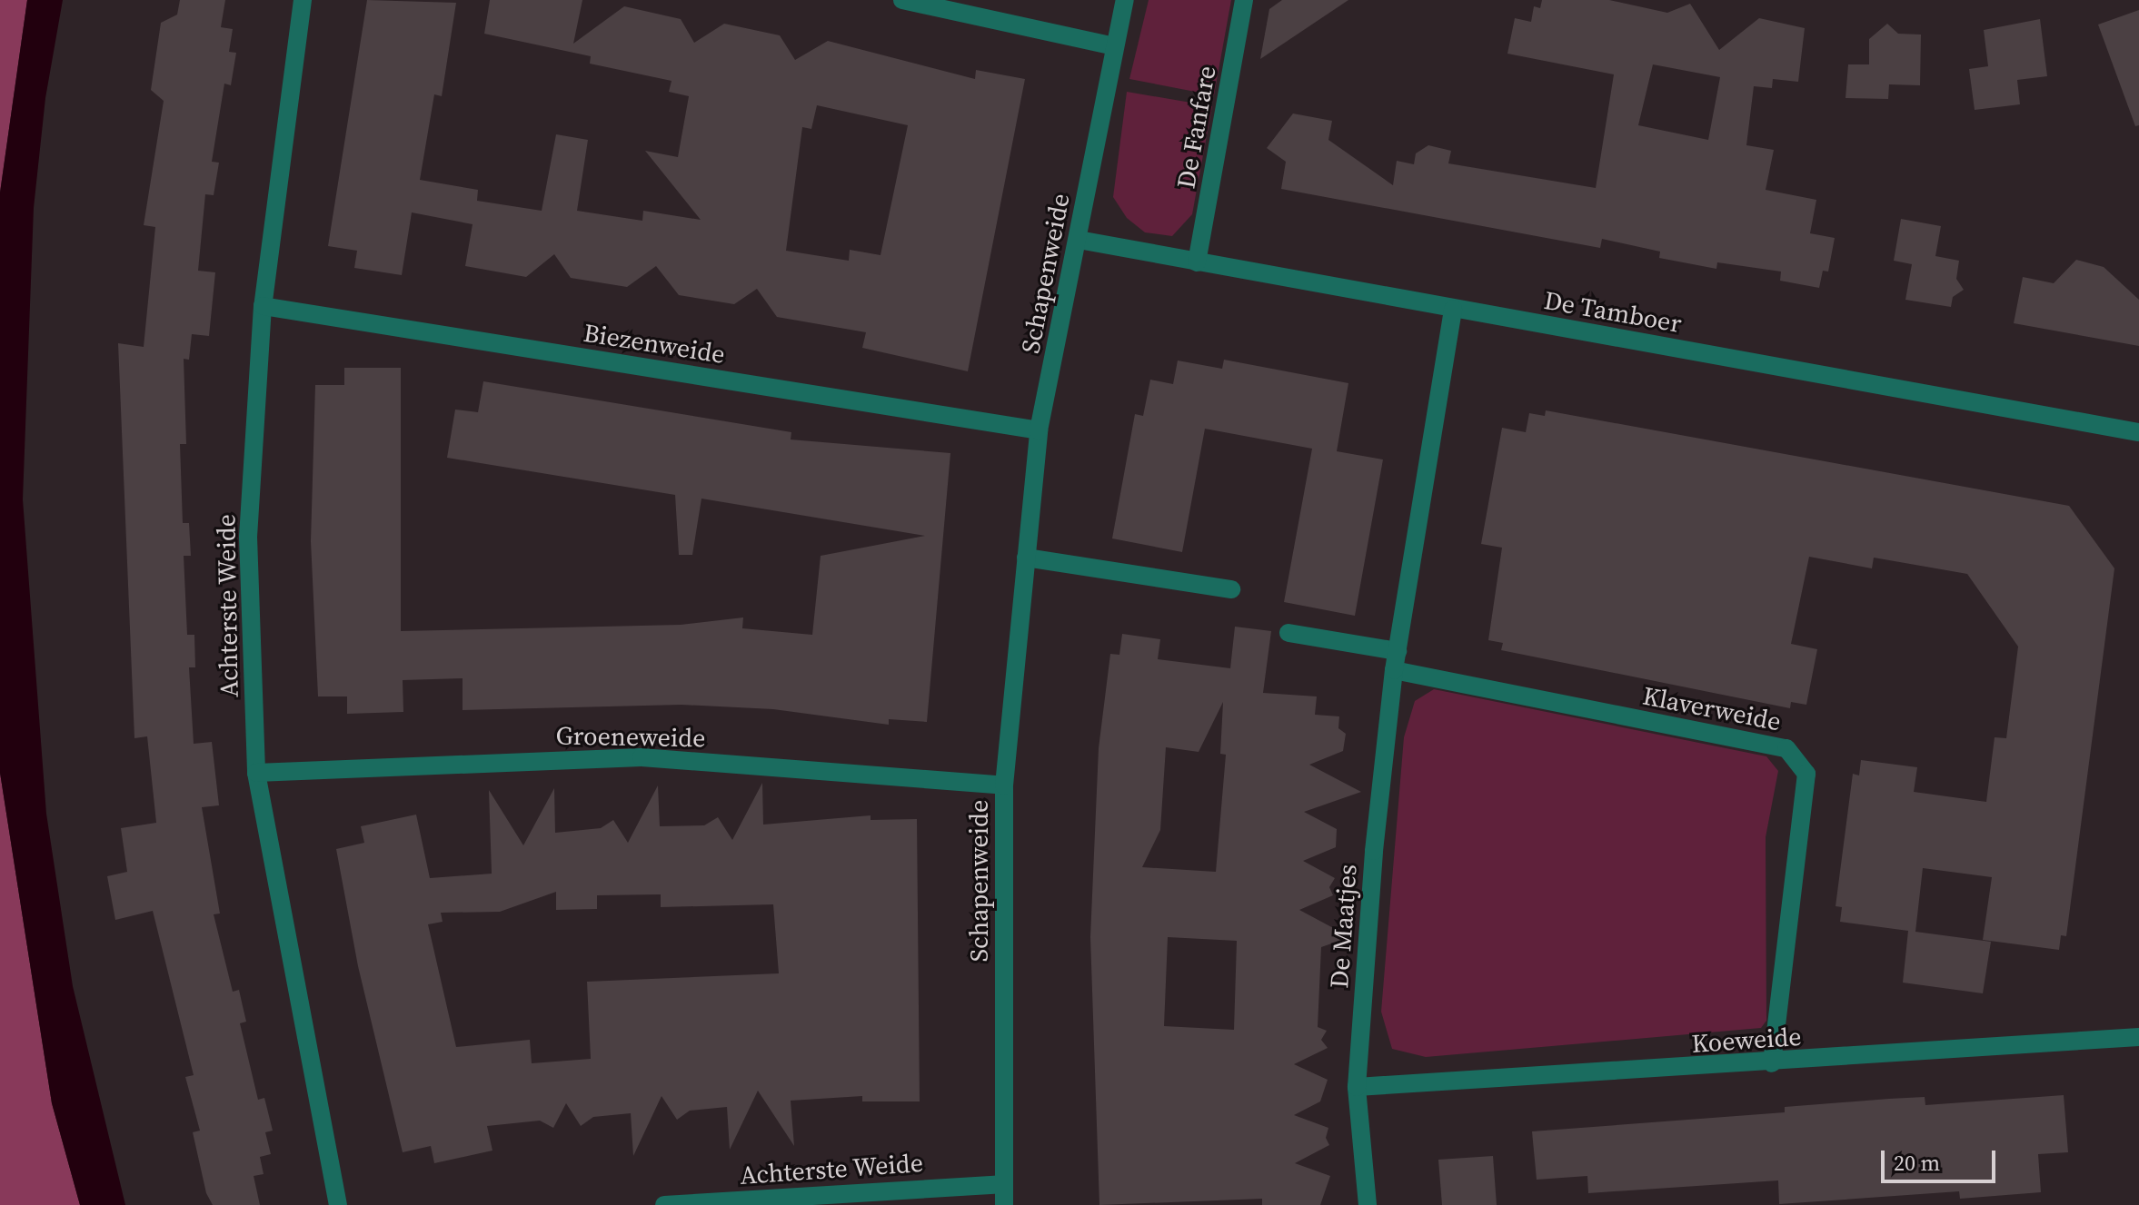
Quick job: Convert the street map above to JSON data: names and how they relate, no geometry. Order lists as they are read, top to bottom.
{
  "streets": {
    "street": [
      "De Fanfare",
      "Schapenweide",
      "De Tamboer",
      "Biezenweide",
      "Achterste Weide",
      "Klaverweide",
      "Groeneweide",
      "De Maatjes",
      "Koeweide"
    ]
  },
  "crossings": [
    ["De Fanfare", "De Tamboer"],
    ["Schapenweide", "De Tamboer"],
    ["Schapenweide", "Biezenweide"],
    ["Schapenweide", "Achterste Weide"],
    ["Schapenweide", "Groeneweide"],
    ["De Tamboer", "De Maatjes"],
    ["Biezenweide", "Achterste Weide"],
    ["Achterste Weide", "Groeneweide"],
    ["Klaverweide", "De Maatjes"],
    ["Klaverweide", "Koeweide"],
    ["De Maatjes", "Koeweide"]
  ],
  "scale_bar": "20 m"
}
